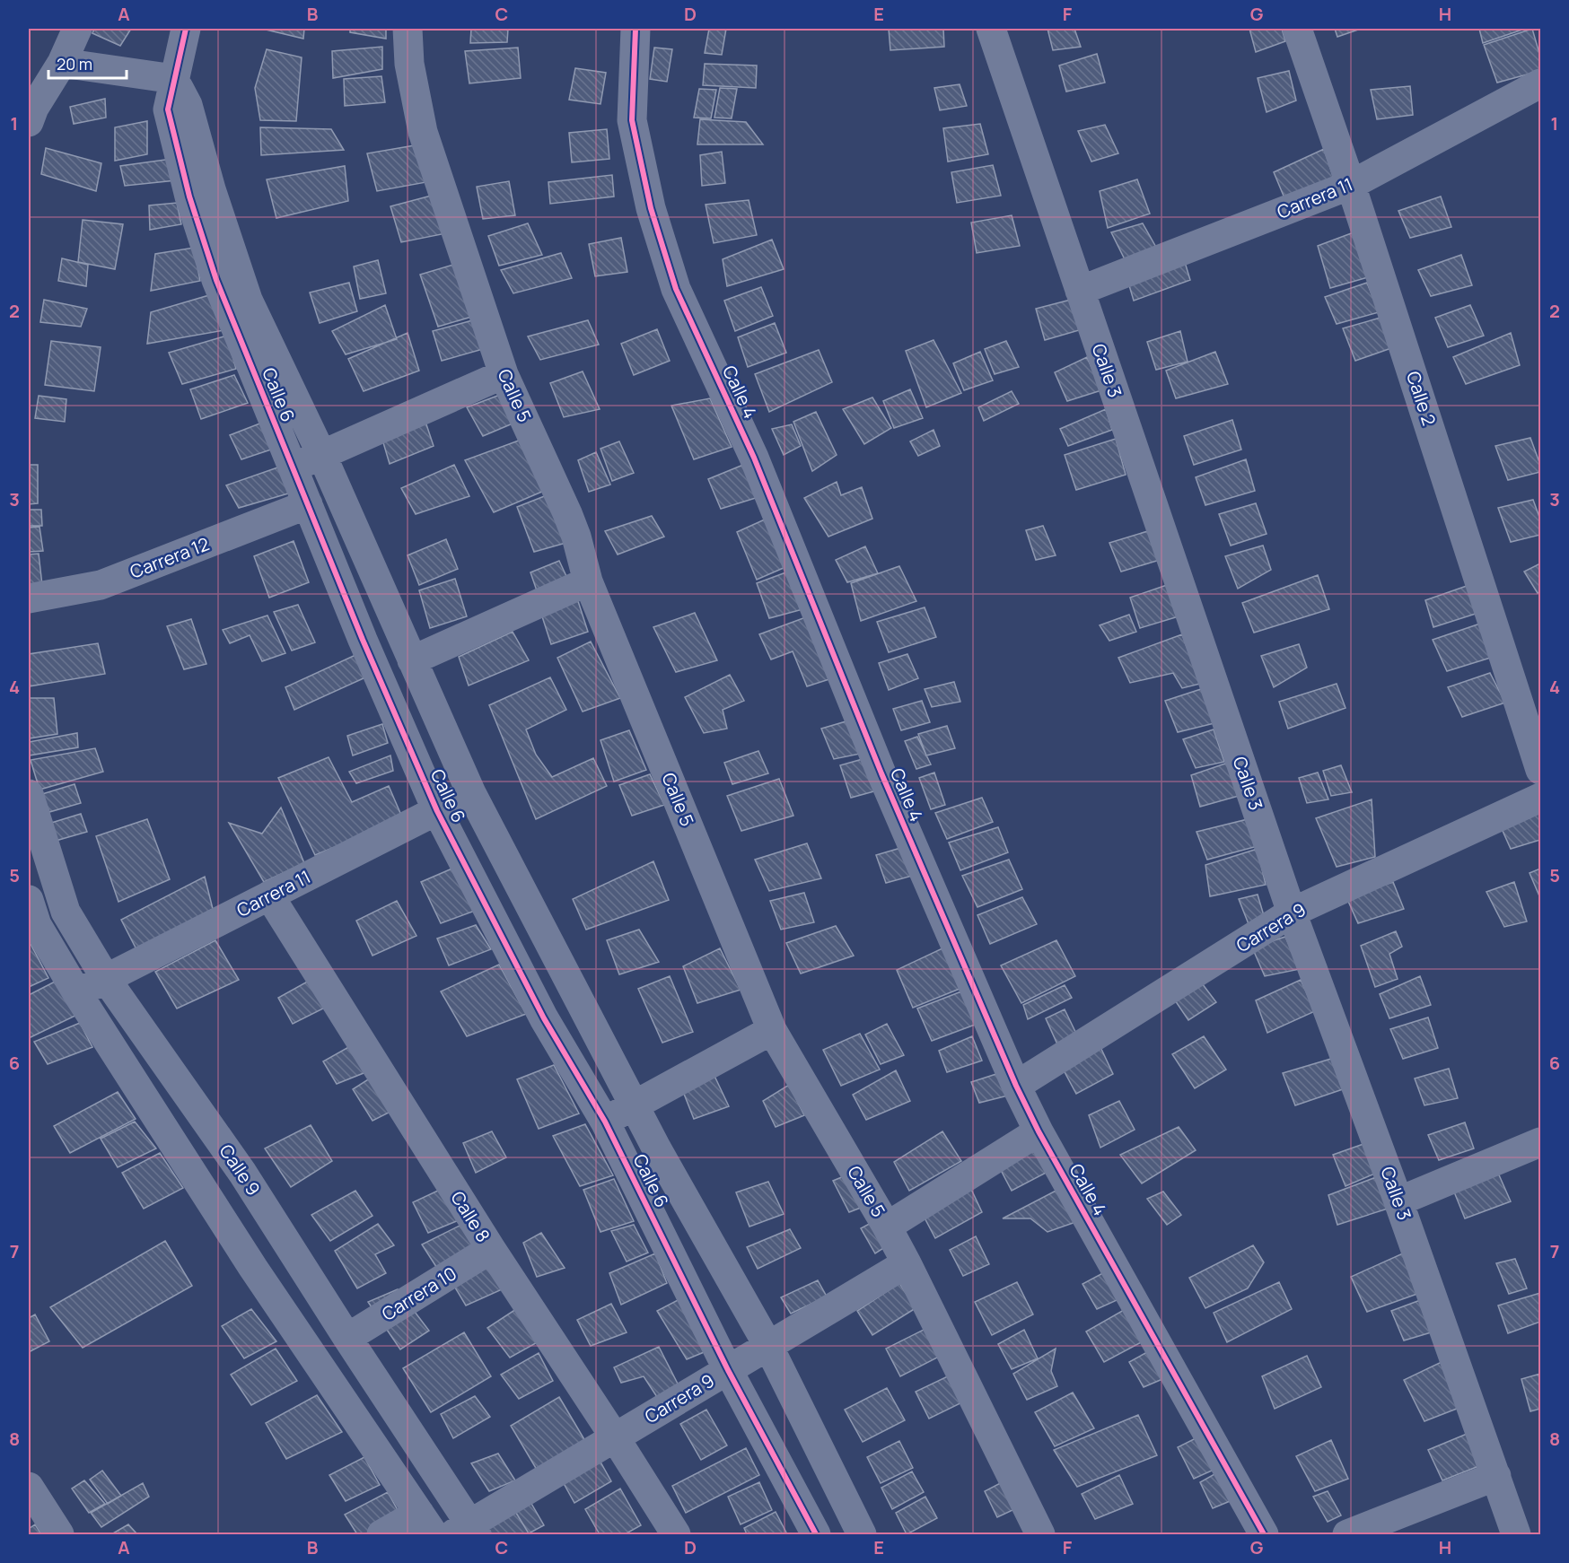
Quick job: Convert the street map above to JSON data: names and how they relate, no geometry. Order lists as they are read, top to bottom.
{
  "streets": {
    "street": [
      "Carrera 11",
      "Calle 3",
      "Calle 4",
      "Calle 6",
      "Calle 5",
      "Calle 2",
      "Carrera 12",
      "Carrera 9",
      "Calle 9",
      "Calle 8",
      "Carrera 10"
    ]
  },
  "crossings": [
    ["Carrera 11", "Calle 3"],
    ["Carrera 11", "Calle 6"],
    ["Carrera 11", "Calle 2"],
    ["Carrera 11", "Calle 9"],
    ["Carrera 11", "Calle 8"],
    ["Calle 3", "Carrera 9"],
    ["Calle 4", "Carrera 9"],
    ["Calle 6", "Carrera 12"],
    ["Calle 6", "Carrera 9"],
    ["Calle 5", "Carrera 9"],
    ["Carrera 9", "Calle 9"],
    ["Carrera 9", "Calle 8"],
    ["Calle 9", "Carrera 10"],
    ["Calle 8", "Carrera 10"]
  ],
  "scale_bar": "20 m",
  "grid": {
    "columns": [
      "A",
      "B",
      "C",
      "D",
      "E",
      "F",
      "G",
      "H"
    ],
    "rows": [
      "1",
      "2",
      "3",
      "4",
      "5",
      "6",
      "7",
      "8"
    ]
  }
}
